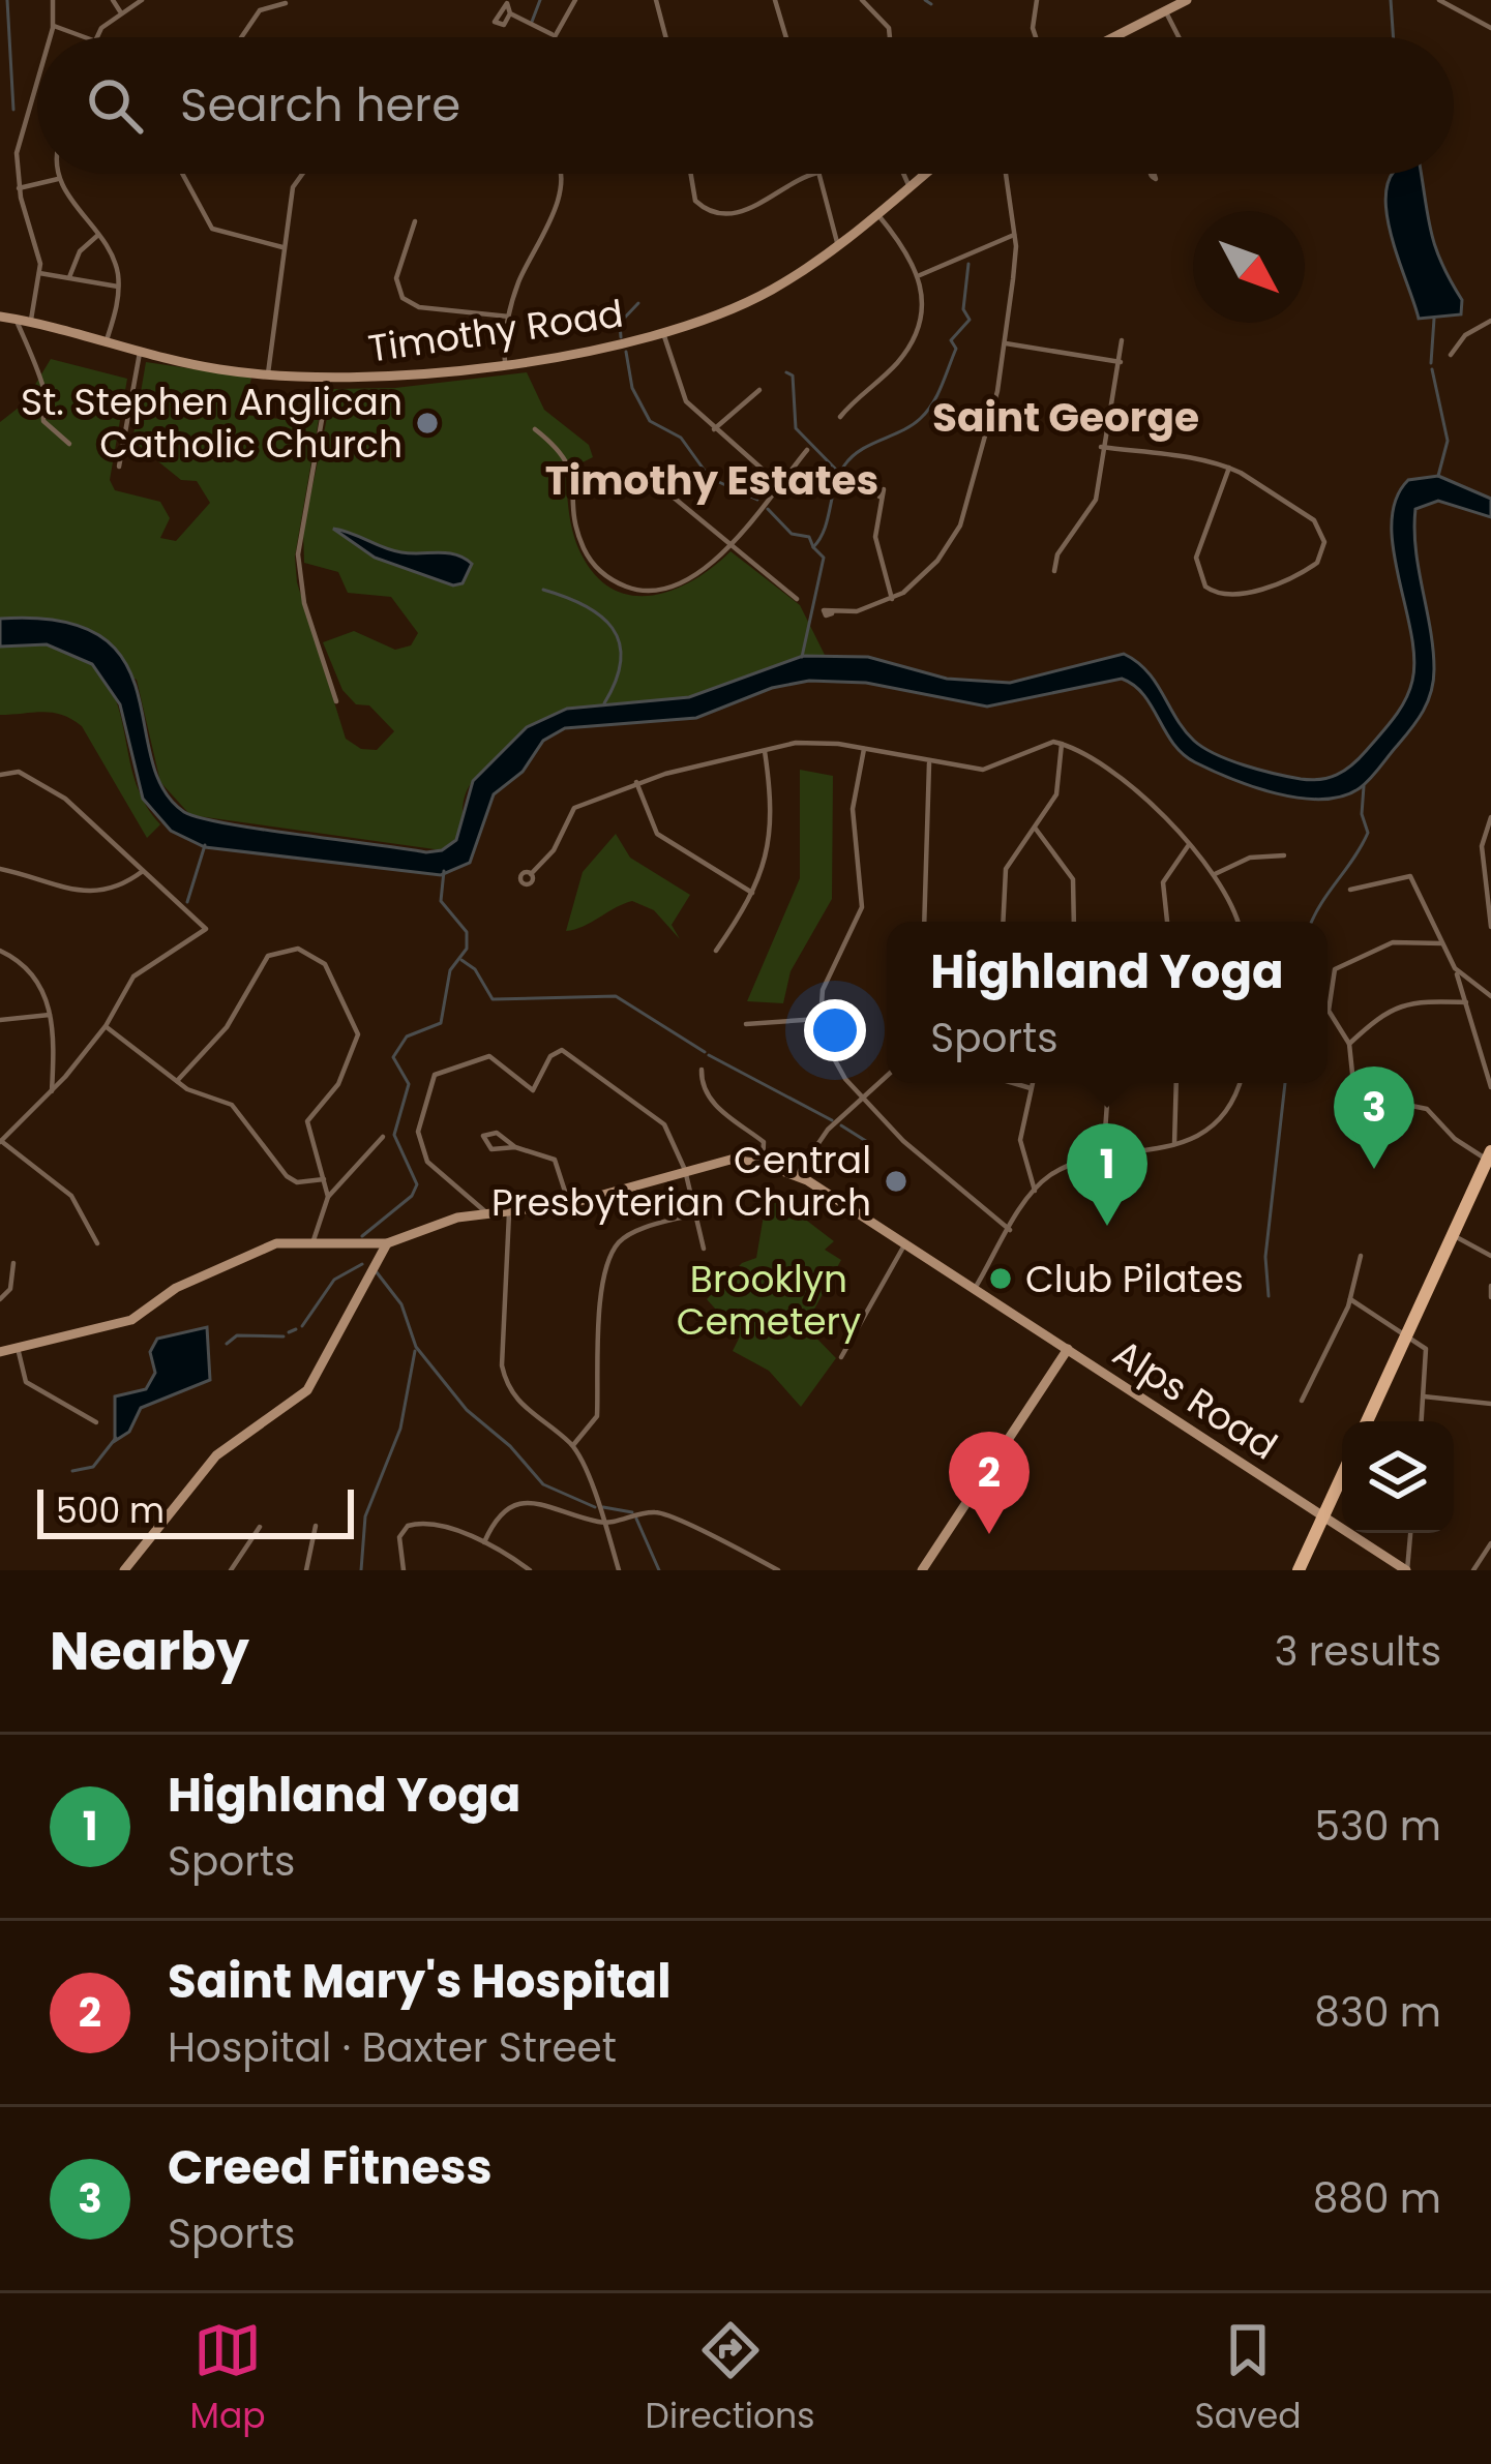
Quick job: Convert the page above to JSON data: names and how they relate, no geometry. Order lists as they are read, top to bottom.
{
  "streets": {
    "main road": ["Timothy Road", "Alps Road"]
  },
  "districts": ["Saint George", "Timothy Estates"],
  "parks": ["Brooklyn Cemetery"],
  "places": ["St. Stephen Anglican Catholic Church", "Central Presbyterian Church", "Club Pilates"],
  "scale_bar": "500 m",
  "north": "bottom right",
  "page": {
    "search": "Search here",
    "popup": ["Highland Yoga", "Sports"],
    "pins": ["3", "1", "2"],
    "scale": "500 m",
    "heading": ["Nearby", "3 results"],
    "list": [
      {
        "mark": "1",
        "name": "Highland Yoga",
        "note": "Sports",
        "value": "530 m"
      },
      {
        "mark": "2",
        "name": "Saint Mary's Hospital",
        "note": "Hospital · Baxter Street",
        "value": "830 m"
      },
      {
        "mark": "3",
        "name": "Creed Fitness",
        "note": "Sports",
        "value": "880 m"
      }
    ],
    "nav": ["Map", "Directions", "Saved"]
  }
}
